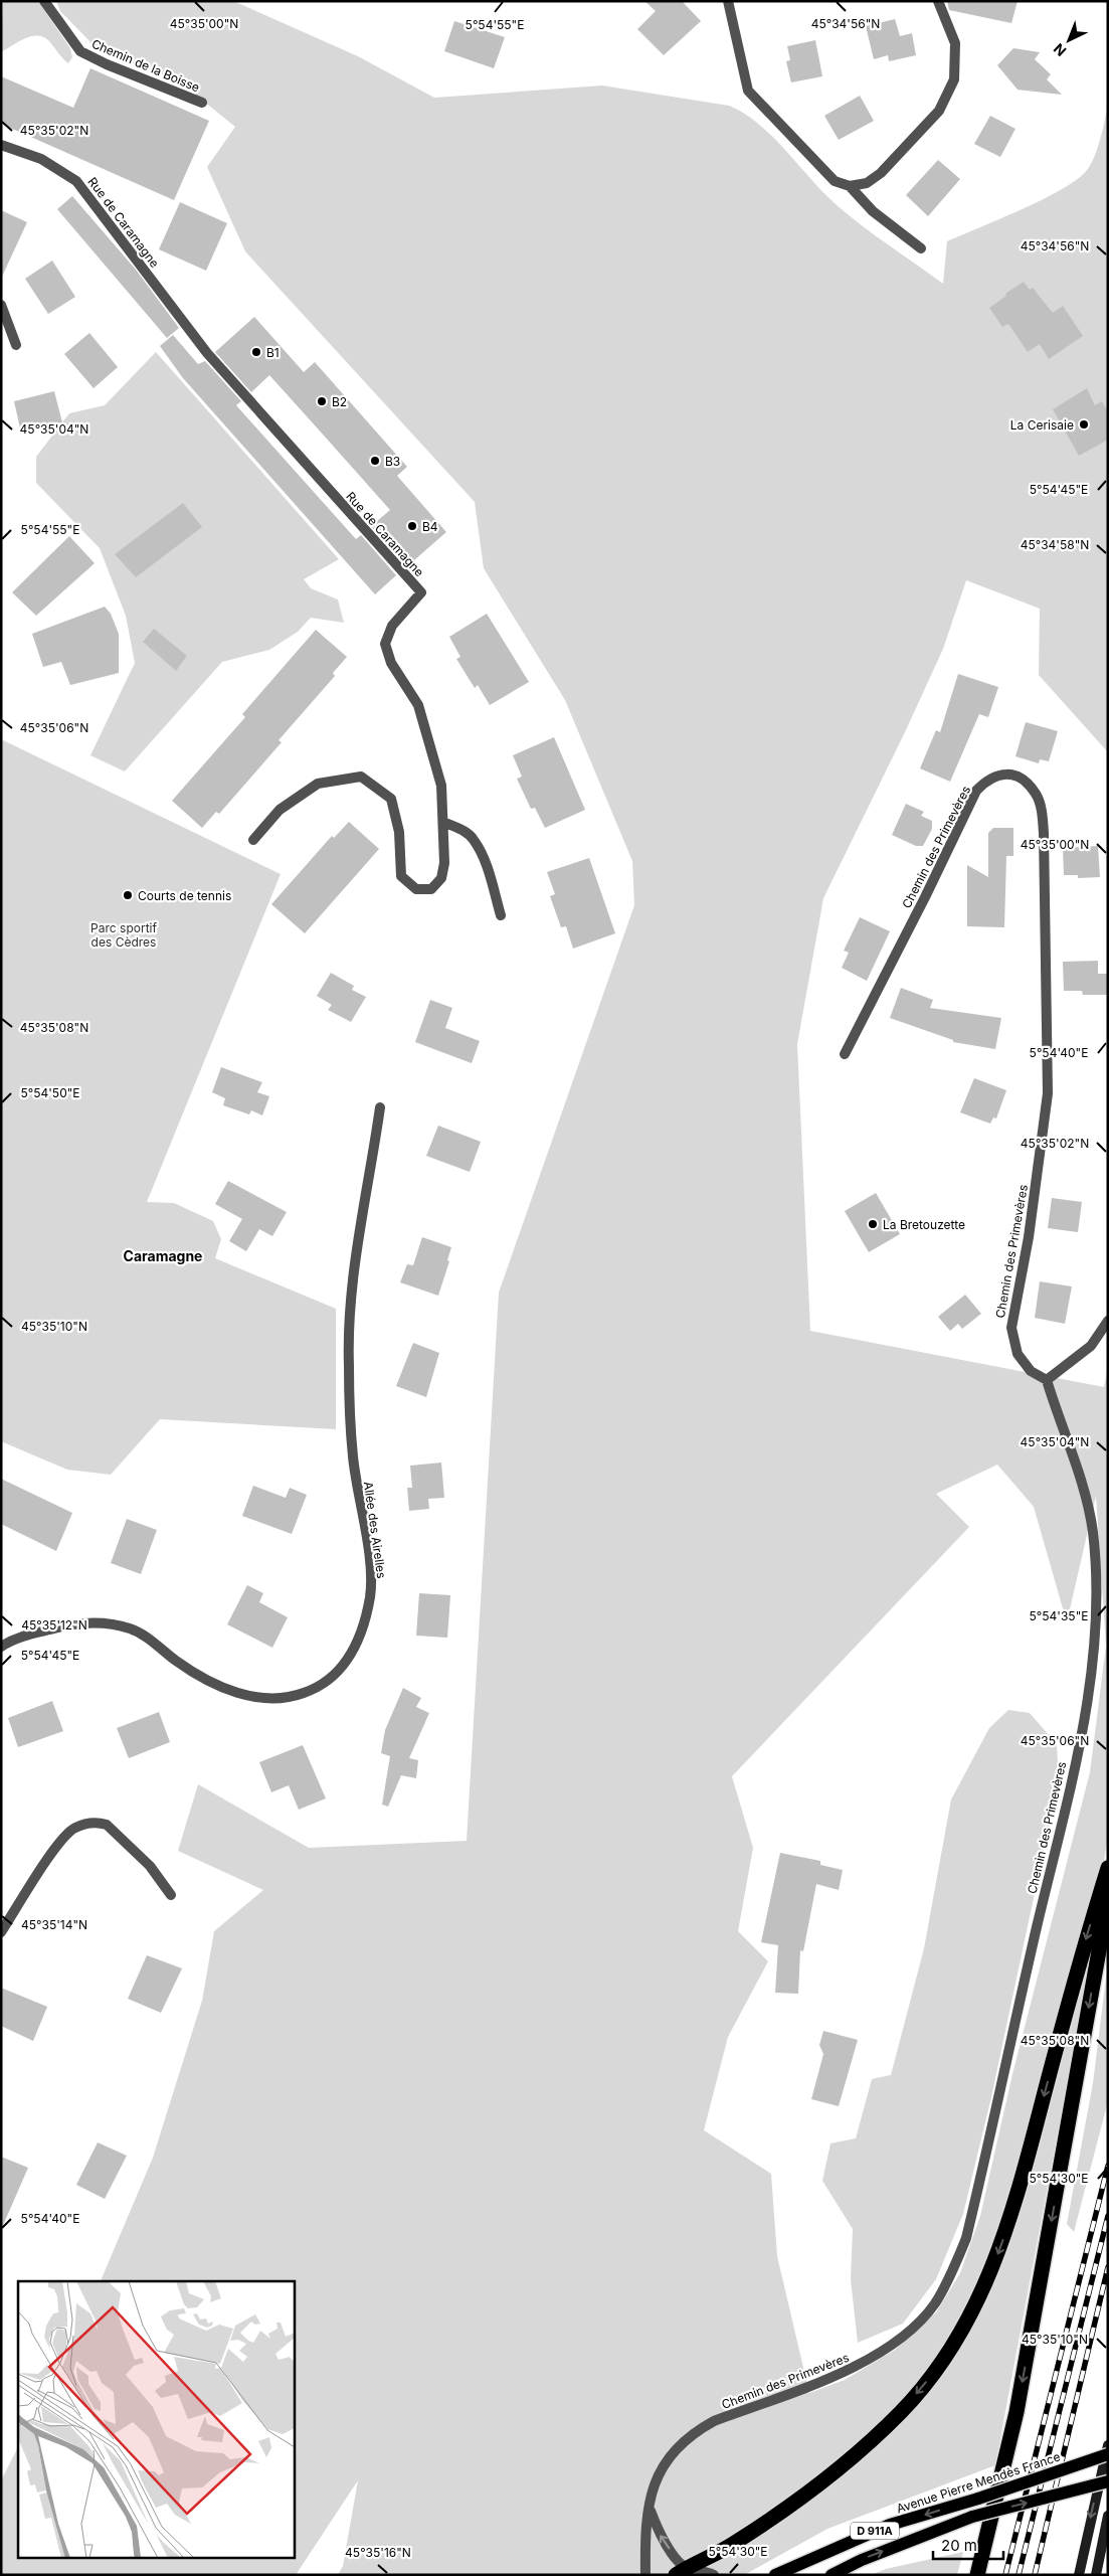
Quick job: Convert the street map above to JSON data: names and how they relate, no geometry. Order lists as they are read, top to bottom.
{
  "streets": {
    "main road": ["Avenue Pierre Mendès France", "D 911A"],
    "street": [
      "Chemin de la Boisse",
      "Rue de Caramagne",
      "Chemin des Primevères",
      "Allée des Airelles"
    ]
  },
  "districts": ["Caramagne"],
  "parks": ["Parc sportif des Cèdres"],
  "places": [
    "B1",
    "B2",
    "La Cerisaie",
    "B3",
    "B4",
    "Courts de tennis",
    "La Bretouzette"
  ],
  "scale_bar": "20 m",
  "north": "bottom left",
  "coordinates": [
    "45°35'00\"N",
    "45°34'56\"N",
    "5°54'55\"E",
    "45°35'02\"N",
    "45°35'04\"N",
    "5°54'45\"E",
    "45°34'58\"N",
    "45°35'06\"N",
    "45°35'08\"N",
    "5°54'40\"E",
    "5°54'50\"E",
    "45°35'10\"N",
    "5°54'35\"E",
    "45°35'12\"N",
    "45°35'14\"N",
    "5°54'30\"E",
    "45°35'16\"N"
  ]
}
